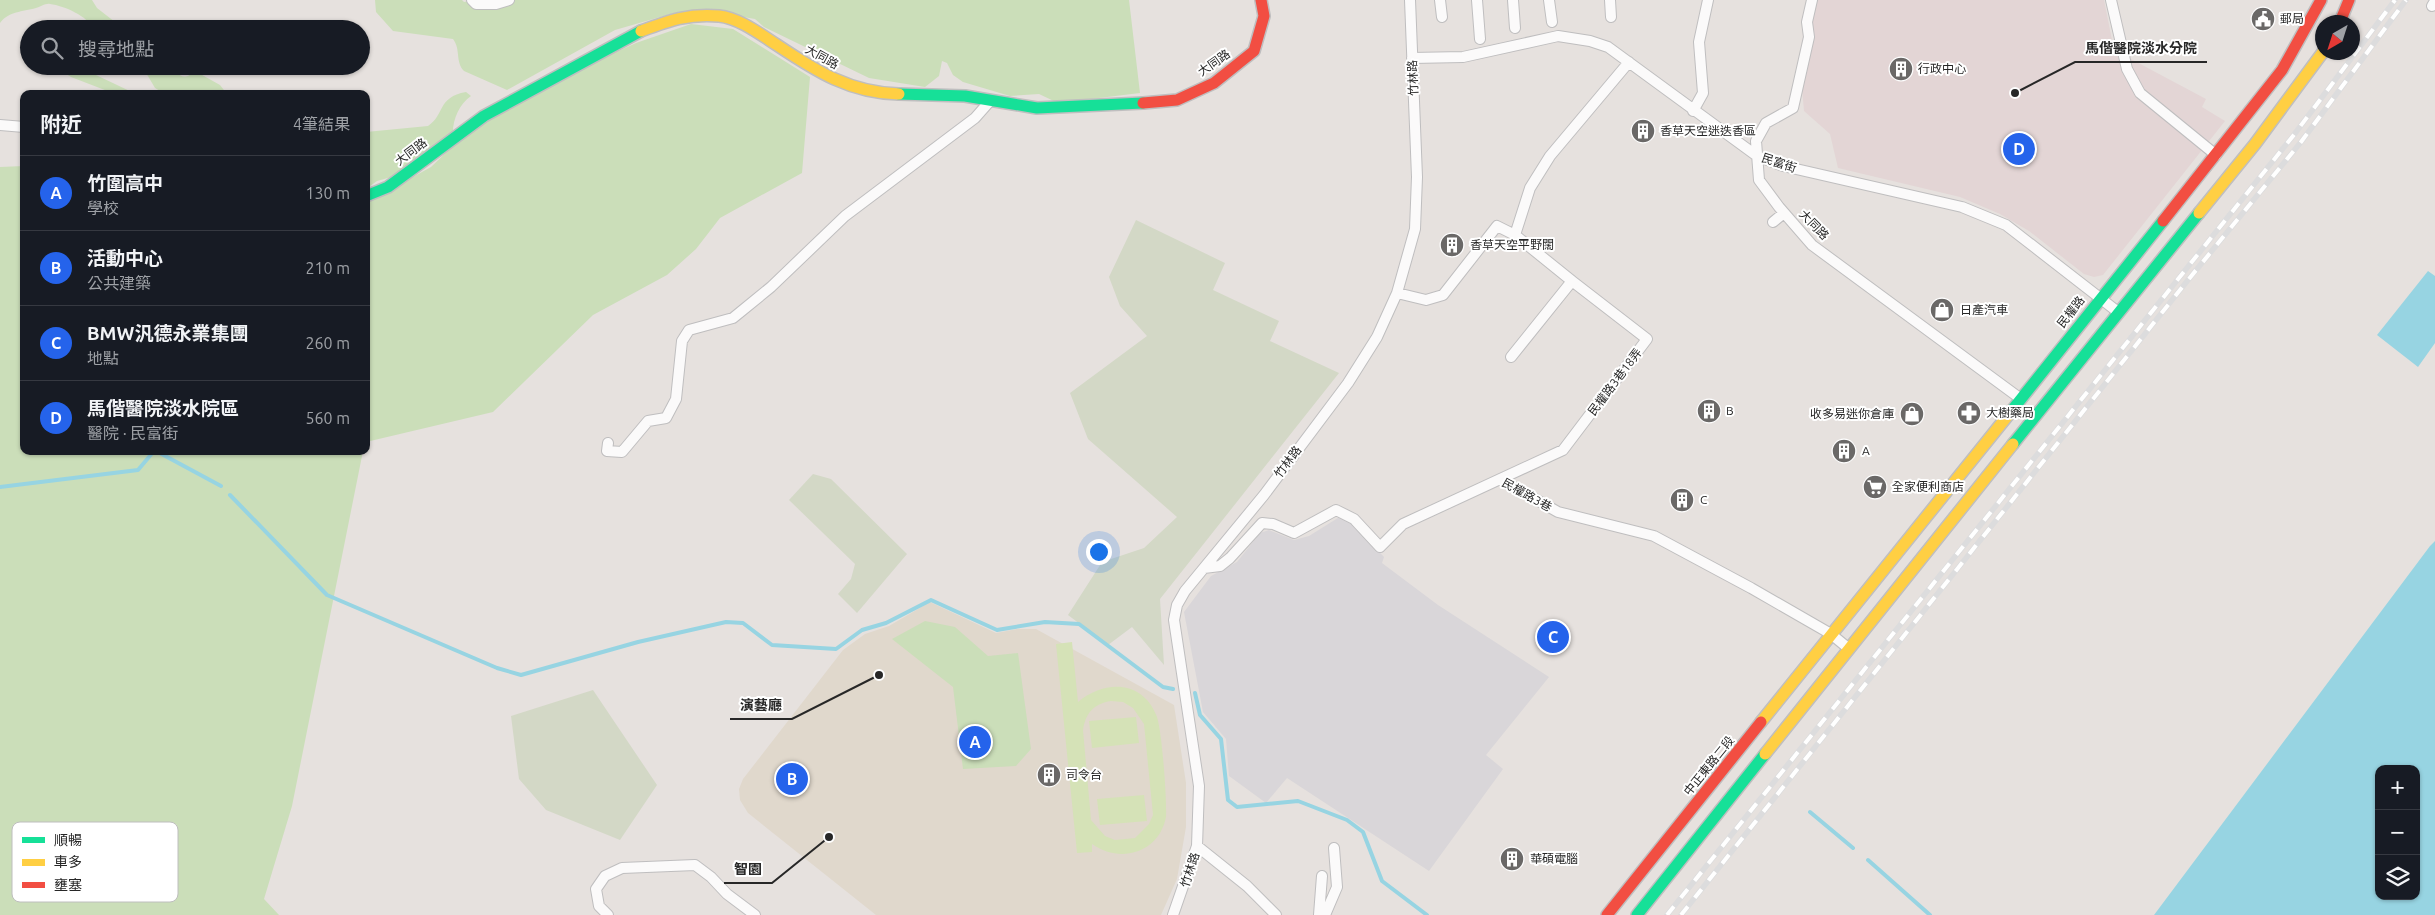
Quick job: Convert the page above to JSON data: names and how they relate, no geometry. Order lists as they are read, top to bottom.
{
  "streets": {
    "main road": ["大同路", "民權路", "中正東路二段"],
    "street": [
      "竹林路",
      "民富街",
      "民權路3巷18弄",
      "民權路3巷"
    ]
  },
  "crossings": [
    ["大同路", "民富街"],
    ["大同路", "民權路"],
    ["竹林路", "民富街"],
    ["竹林路", "民權路3巷"],
    ["民富街", "民權路"],
    ["民權路", "民權路3巷"],
    ["民權路", "中正東路二段"],
    ["民權路3巷18弄", "民權路3巷"],
    ["民權路3巷", "中正東路二段"]
  ],
  "places": {
    "public building": ["郵局"],
    "building": [
      "行政中心",
      "香草天空迷迭香區",
      "香草天空平野闊",
      "B",
      "A",
      "C",
      "司令台",
      "華碩電腦"
    ],
    "other": ["馬偕醫院淡水分院", "演藝廳", "智園"],
    "shop": ["日產汽車", "收多易迷你倉庫"],
    "pharmacy": ["大樹藥局"],
    "supermarket": ["全家便利商店"]
  },
  "legend": ["順暢", "車多", "壅塞"],
  "north": "bottom left",
  "page": {
    "search": "搜尋地點",
    "heading": ["附近", "4筆結果"],
    "pins": [
      "D",
      "C",
      "A",
      "B"
    ],
    "list": [
      {
        "mark": "A",
        "name": "竹圍高中",
        "note": "學校",
        "value": "130 m"
      },
      {
        "mark": "B",
        "name": "活動中心",
        "note": "公共建築",
        "value": "210 m"
      },
      {
        "mark": "C",
        "name": "BMW汎德永業集團",
        "note": "地點",
        "value": "260 m"
      },
      {
        "mark": "D",
        "name": "馬偕醫院淡水院區",
        "note": "醫院 · 民富街",
        "value": "560 m"
      }
    ],
    "map_buttons": ["+", "−"]
  }
}
